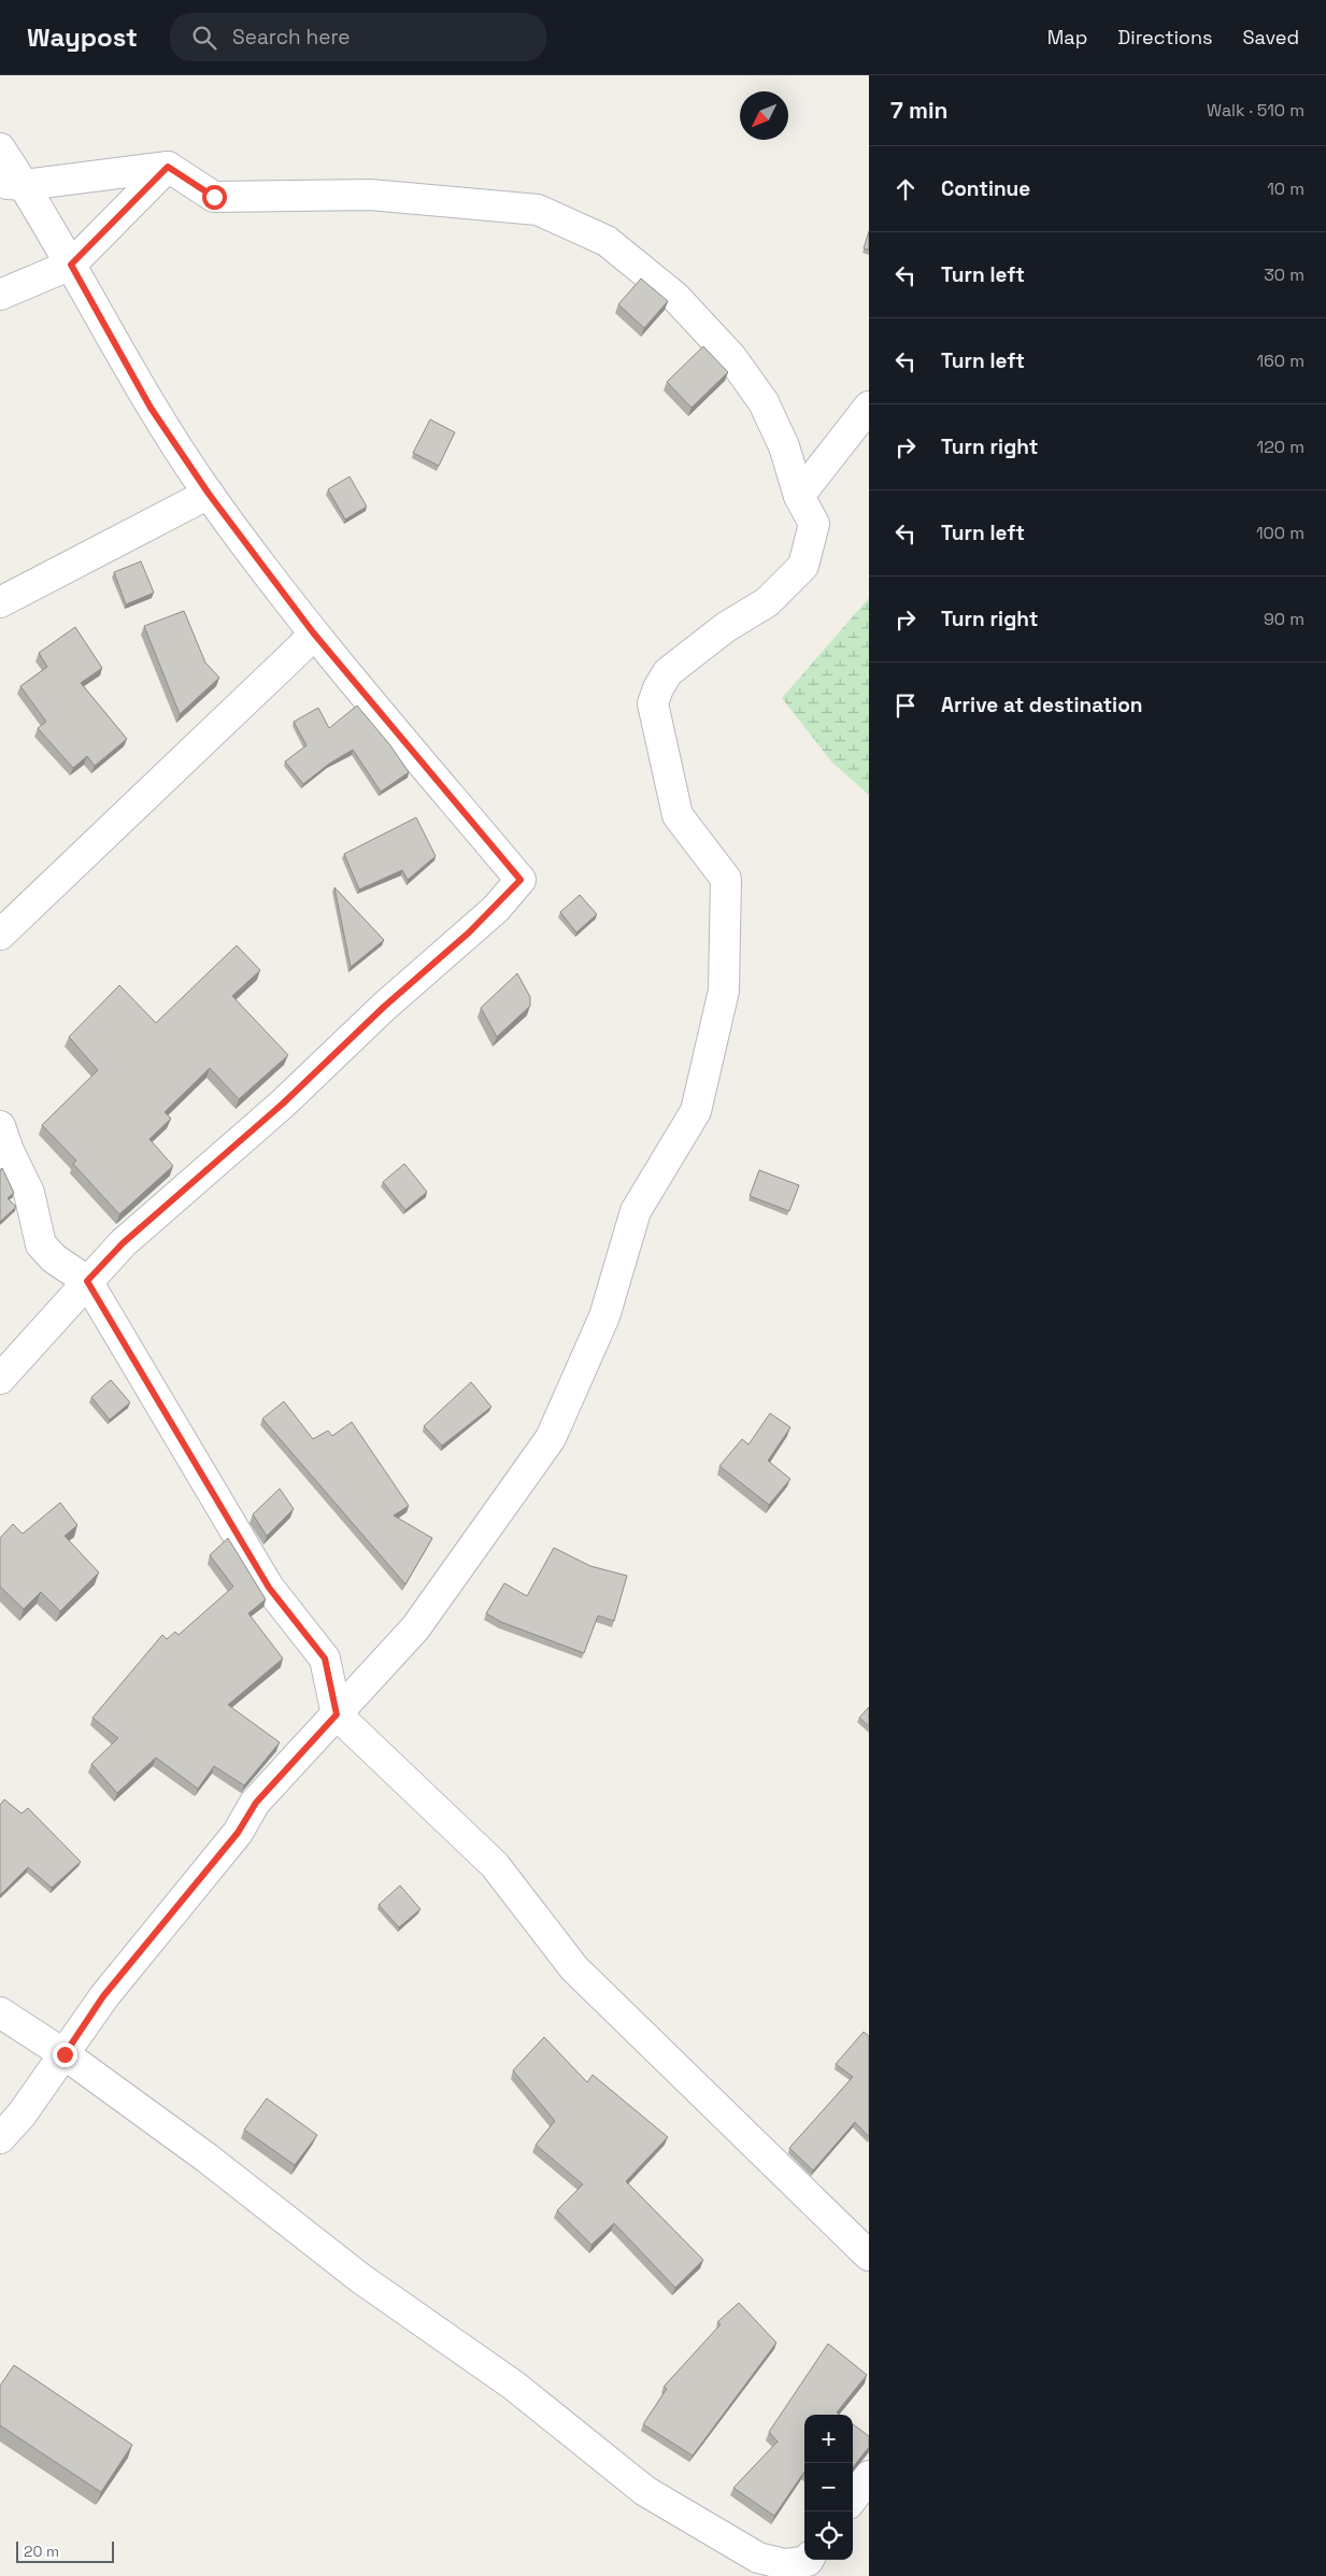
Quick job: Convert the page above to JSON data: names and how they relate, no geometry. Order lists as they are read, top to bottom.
{
  "scale_bar": "20 m",
  "north": "bottom left",
  "page": {
    "header": "Waypost",
    "search": "Search here",
    "nav": ["Map", "Directions", "Saved"],
    "heading": ["7 min", "Walk · 510 m"],
    "list": [
      ["Continue", "10 m"],
      ["Turn left", "30 m"],
      ["Turn left", "160 m"],
      ["Turn right", "120 m"],
      ["Turn left", "100 m"],
      ["Turn right", "90 m"],
      "Arrive at destination"
    ],
    "map_buttons": ["+", "−"],
    "scale": "20 m"
  }
}
